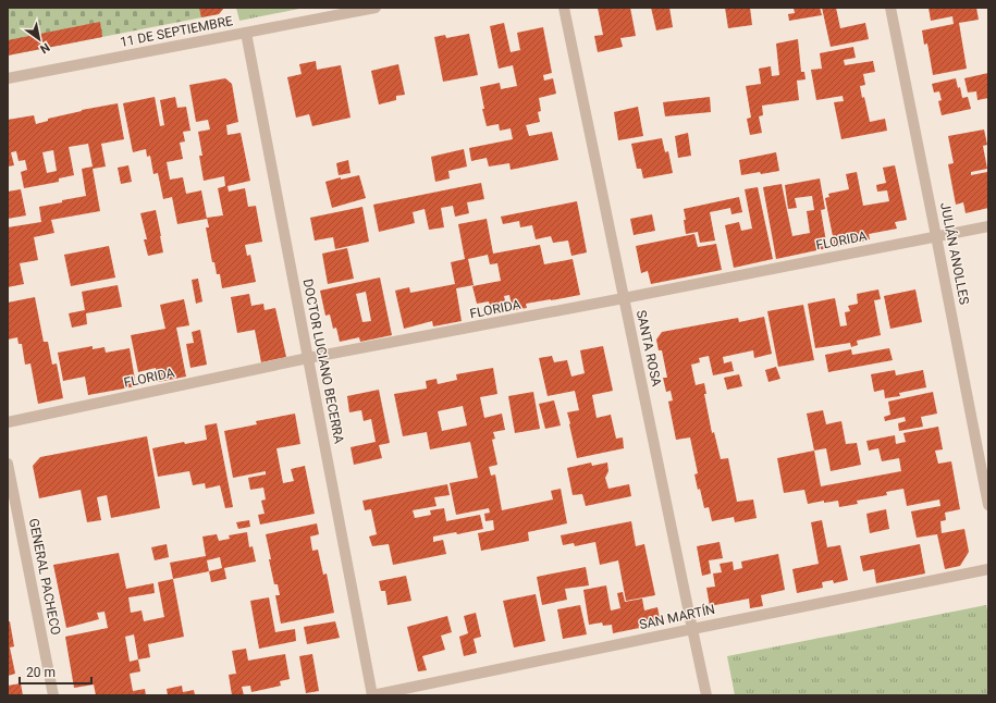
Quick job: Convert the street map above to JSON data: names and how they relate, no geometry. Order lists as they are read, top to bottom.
{
  "streets": {
    "street": [
      "11 DE SEPTIEMBRE",
      "FLORIDA",
      "JULIÁN ANOLLES",
      "SANTA ROSA",
      "DOCTOR LUCIANO BECERRA",
      "GENERAL PACHECO",
      "SAN MARTÍN"
    ]
  },
  "crossings": [
    ["11 DE SEPTIEMBRE", "DOCTOR LUCIANO BECERRA"],
    ["FLORIDA", "JULIÁN ANOLLES"],
    ["FLORIDA", "SANTA ROSA"],
    ["FLORIDA", "DOCTOR LUCIANO BECERRA"],
    ["SANTA ROSA", "SAN MARTÍN"],
    ["DOCTOR LUCIANO BECERRA", "SAN MARTÍN"]
  ],
  "scale_bar": "20 m",
  "north": "bottom right"
}
